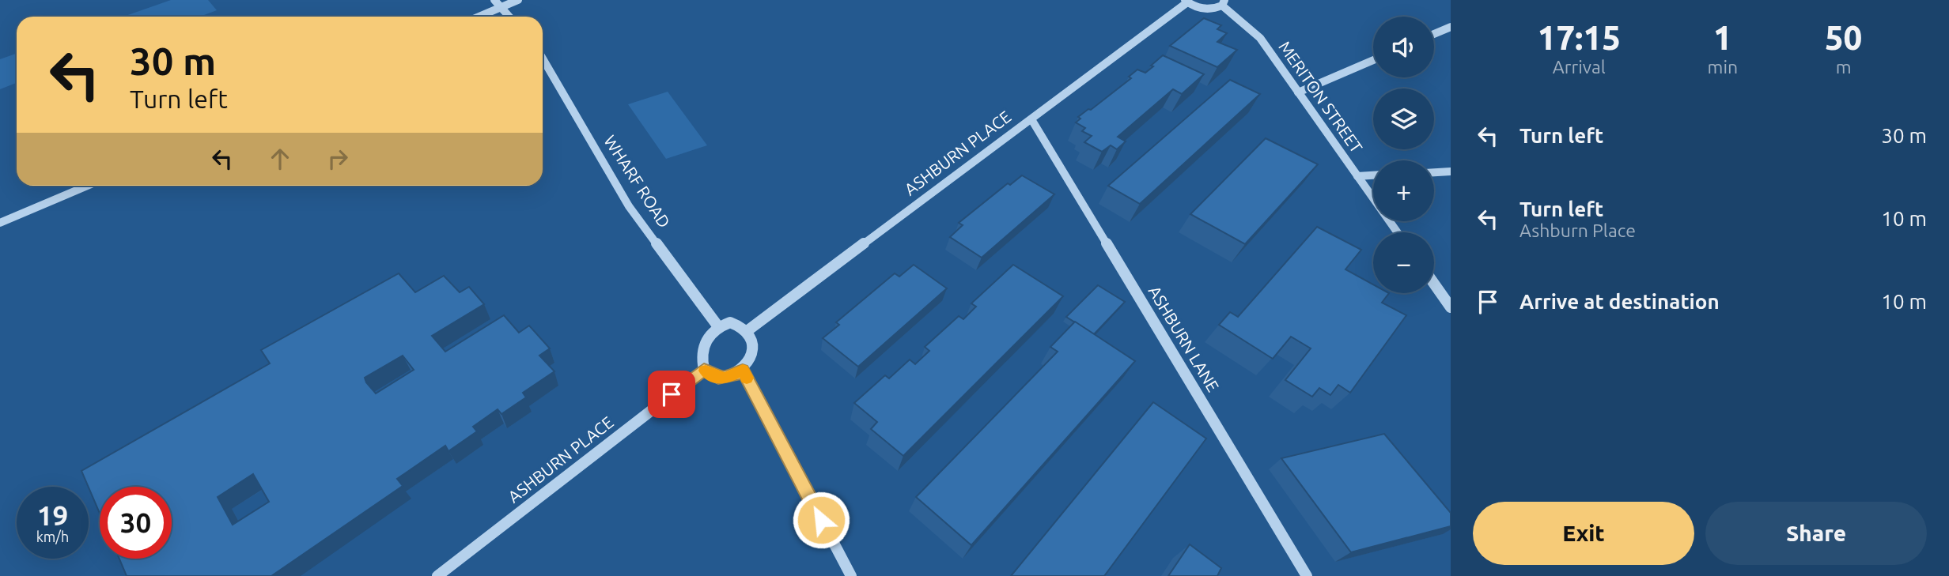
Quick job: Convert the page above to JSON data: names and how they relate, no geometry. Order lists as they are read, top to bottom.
{
  "streets": {
    "street": [
      "MERITON STREET",
      "ASHBURN PLACE",
      "WHARF ROAD",
      "ASHBURN LANE"
    ]
  },
  "crossings": [
    ["ASHBURN PLACE", "WHARF ROAD"],
    ["ASHBURN PLACE", "ASHBURN LANE"]
  ],
  "page": {
    "eta": [
      "17:15",
      "Arrival",
      "1",
      "min",
      "50",
      "m"
    ],
    "map_buttons": ["+", "−"],
    "turn": ["30 m", "Turn left"],
    "list": [
      {
        "name": "Turn left",
        "value": "30 m"
      },
      {
        "name": "Turn left",
        "note": "Ashburn Place",
        "value": "10 m"
      },
      {
        "name": "Arrive at destination",
        "value": "10 m"
      }
    ],
    "speed": "19 km/h",
    "limit": "30",
    "buttons": ["Exit", "Share"]
  }
}
